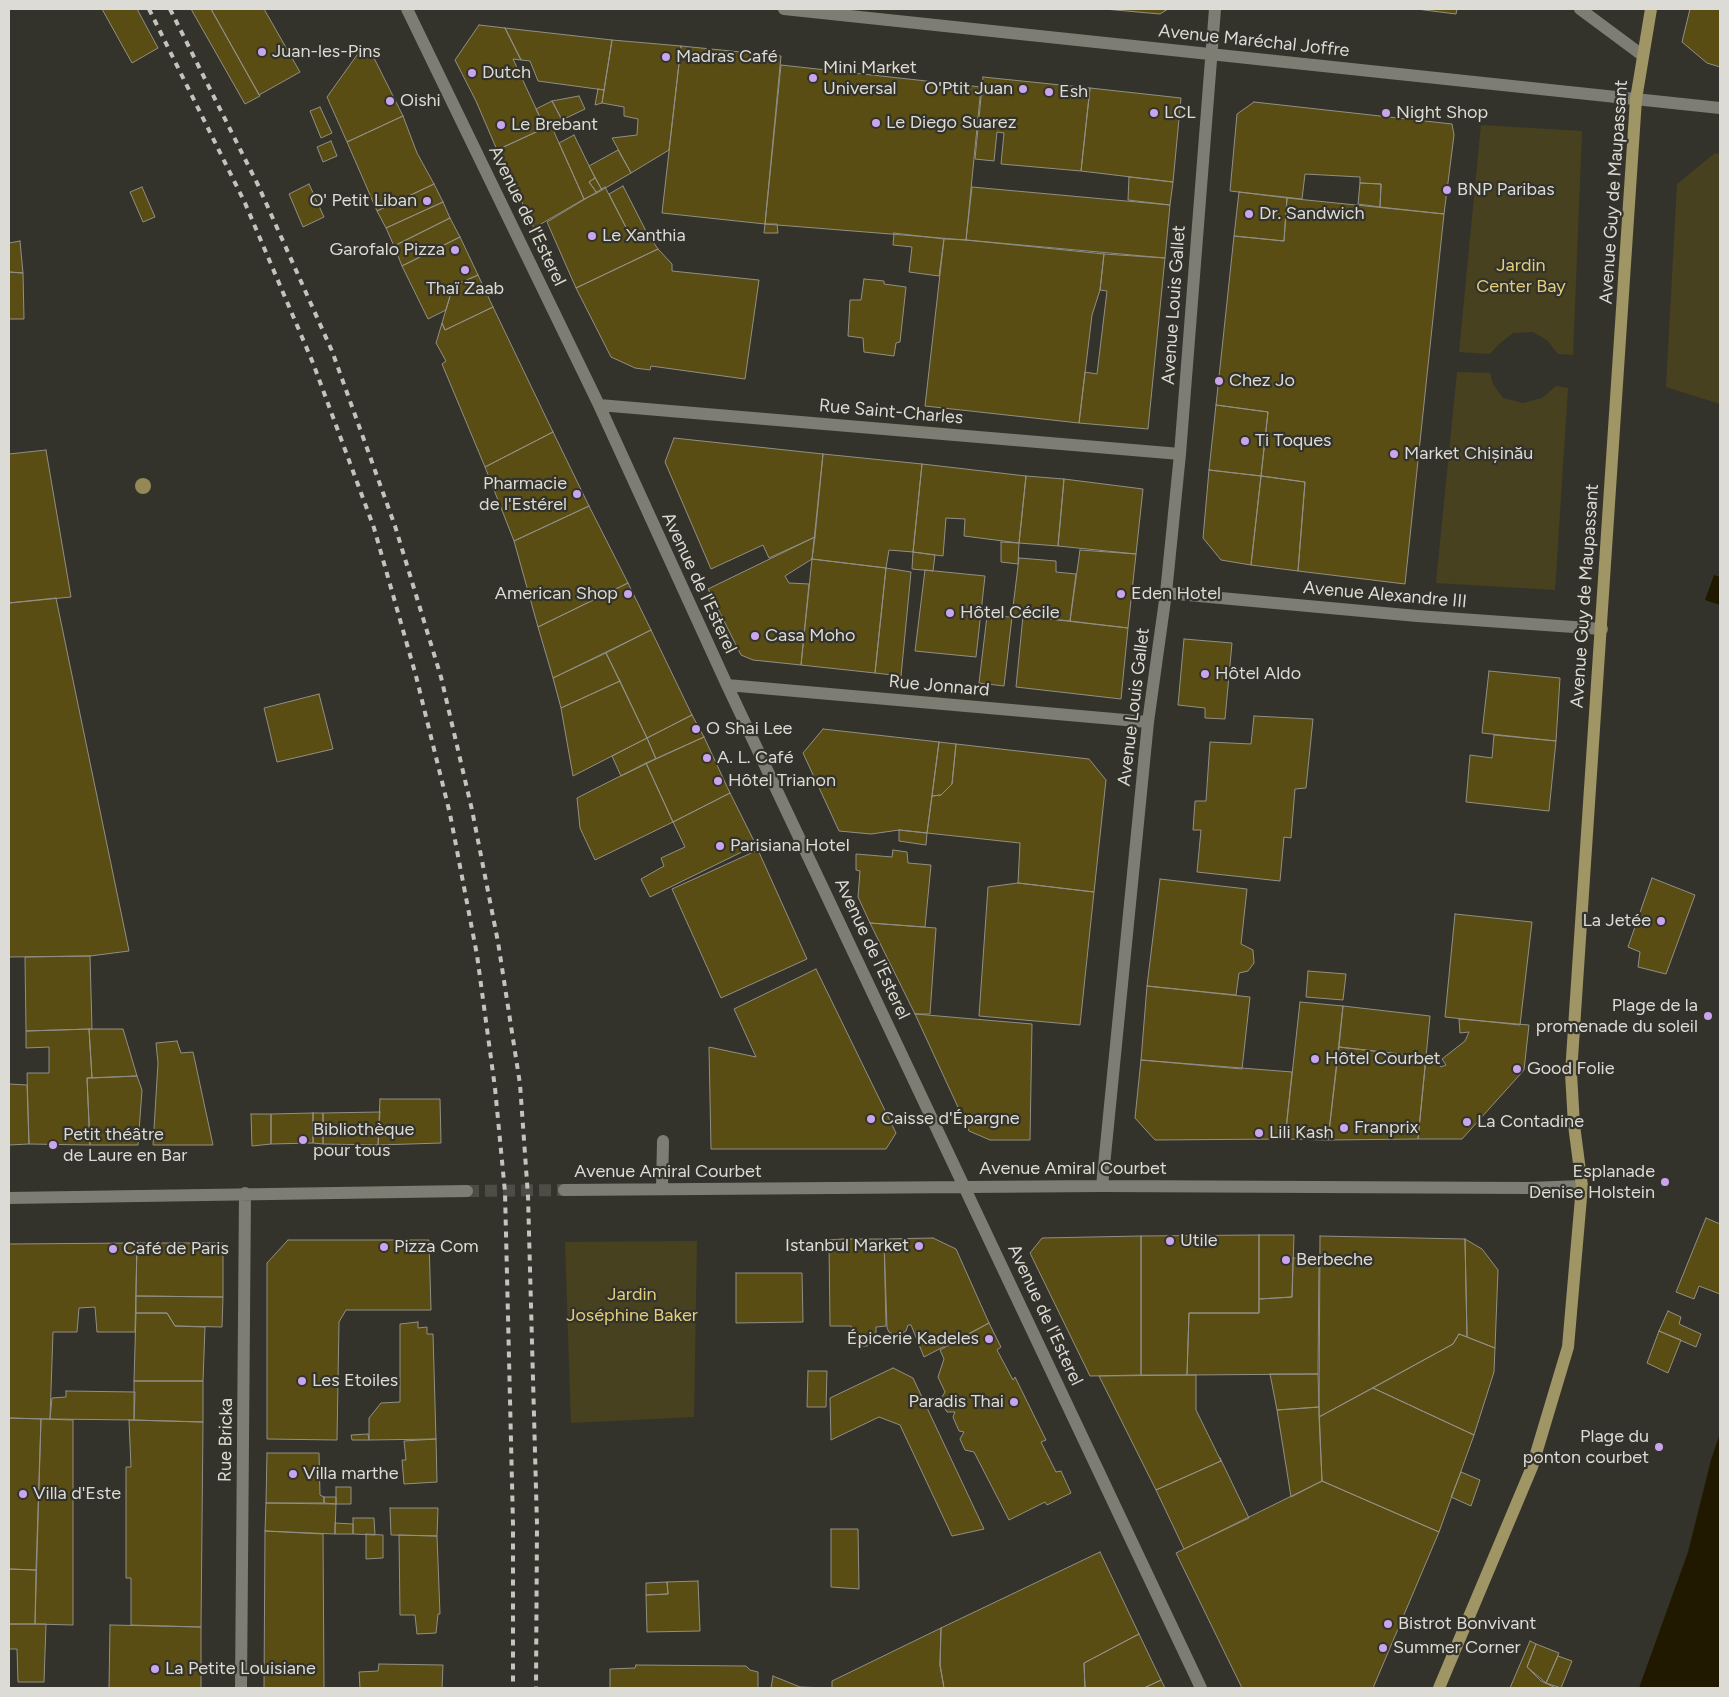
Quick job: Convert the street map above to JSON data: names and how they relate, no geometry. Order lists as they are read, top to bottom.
{
  "streets": {
    "main road": ["Avenue Guy de Maupassant"],
    "street": [
      "Avenue Maréchal Joffre",
      "Avenue de l'Esterel",
      "Avenue Louis Gallet",
      "Rue Saint-Charles",
      "Avenue Alexandre III",
      "Rue Jonnard",
      "Avenue Amiral Courbet",
      "Rue Bricka"
    ]
  },
  "crossings": [
    ["Avenue Maréchal Joffre", "Avenue Guy de Maupassant"],
    ["Avenue Maréchal Joffre", "Avenue Louis Gallet"],
    ["Avenue Guy de Maupassant", "Avenue Alexandre III"],
    ["Avenue Guy de Maupassant", "Avenue Amiral Courbet"],
    ["Avenue de l'Esterel", "Rue Saint-Charles"],
    ["Avenue de l'Esterel", "Rue Jonnard"],
    ["Avenue de l'Esterel", "Avenue Amiral Courbet"],
    ["Avenue Louis Gallet", "Rue Saint-Charles"],
    ["Avenue Louis Gallet", "Avenue Alexandre III"],
    ["Avenue Louis Gallet", "Rue Jonnard"],
    ["Avenue Louis Gallet", "Avenue Amiral Courbet"]
  ],
  "parks": ["Jardin Center Bay", "Jardin Joséphine Baker"],
  "places": [
    "Juan-les-Pins",
    "Madras Café",
    "Dutch",
    "Mini Market Universal",
    "O'Ptit Juan",
    "Esh",
    "Oishi",
    "LCL",
    "Night Shop",
    "Le Diego Suarez",
    "Le Brebant",
    "BNP Paribas",
    "O' Petit Liban",
    "Dr. Sandwich",
    "Le Xanthia",
    "Garofalo Pizza",
    "Thaï Zaab",
    "Chez Jo",
    "Ti Toques",
    "Market Chișinău",
    "Pharmacie de l'Estérel",
    "American Shop",
    "Eden Hotel",
    "Hôtel Cécile",
    "Casa Moho",
    "Hôtel Aldo",
    "O Shai Lee",
    "A. L. Café",
    "Hôtel Trianon",
    "Parisiana Hotel",
    "La Jetée",
    "Plage de la promenade du soleil",
    "Hôtel Courbet",
    "Good Folie",
    "Caisse d'Épargne",
    "La Contadine",
    "Franprix",
    "Lili Kash",
    "Bibliothèque pour tous",
    "Petit théâtre de Laure en Bar",
    "Esplanade Denise Holstein",
    "Utile",
    "Istanbul Market",
    "Pizza Com",
    "Café de Paris",
    "Berbeche",
    "Épicerie Kadeles",
    "Les Etoiles",
    "Paradis Thai",
    "Plage du ponton courbet",
    "Villa marthe",
    "Villa d'Este",
    "Bistrot Bonvivant",
    "Summer Corner",
    "La Petite Louisiane"
  ]
}
